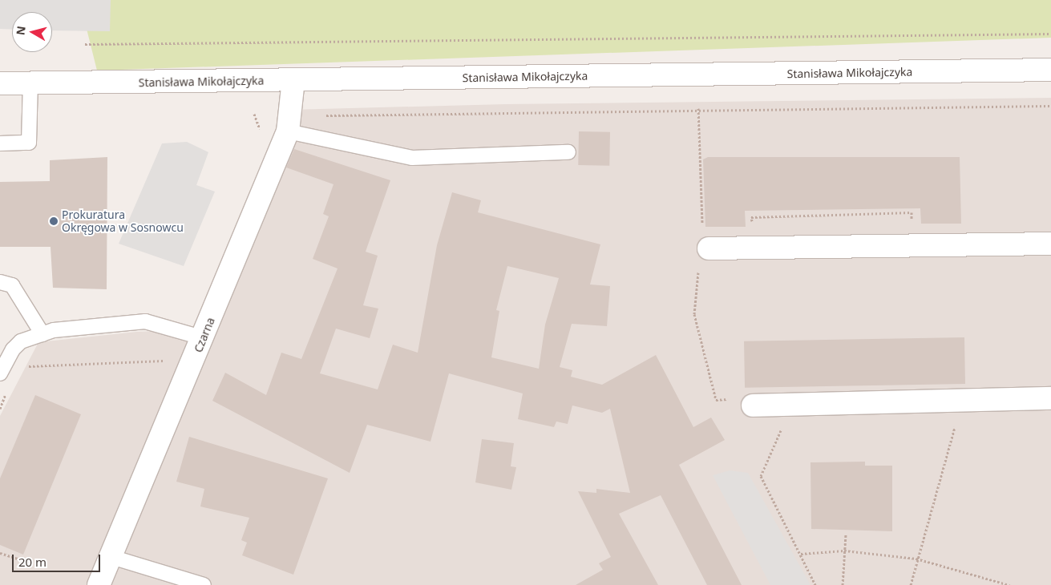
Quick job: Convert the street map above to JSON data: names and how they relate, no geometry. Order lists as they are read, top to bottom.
{
  "streets": {
    "street": ["Stanisława Mikołajczyka", "Czarna"]
  },
  "crossings": [
    ["Stanisława Mikołajczyka", "Czarna"]
  ],
  "places": ["Prokuratura Okręgowa w Sosnowcu"],
  "scale_bar": "20 m",
  "north": "left"
}
